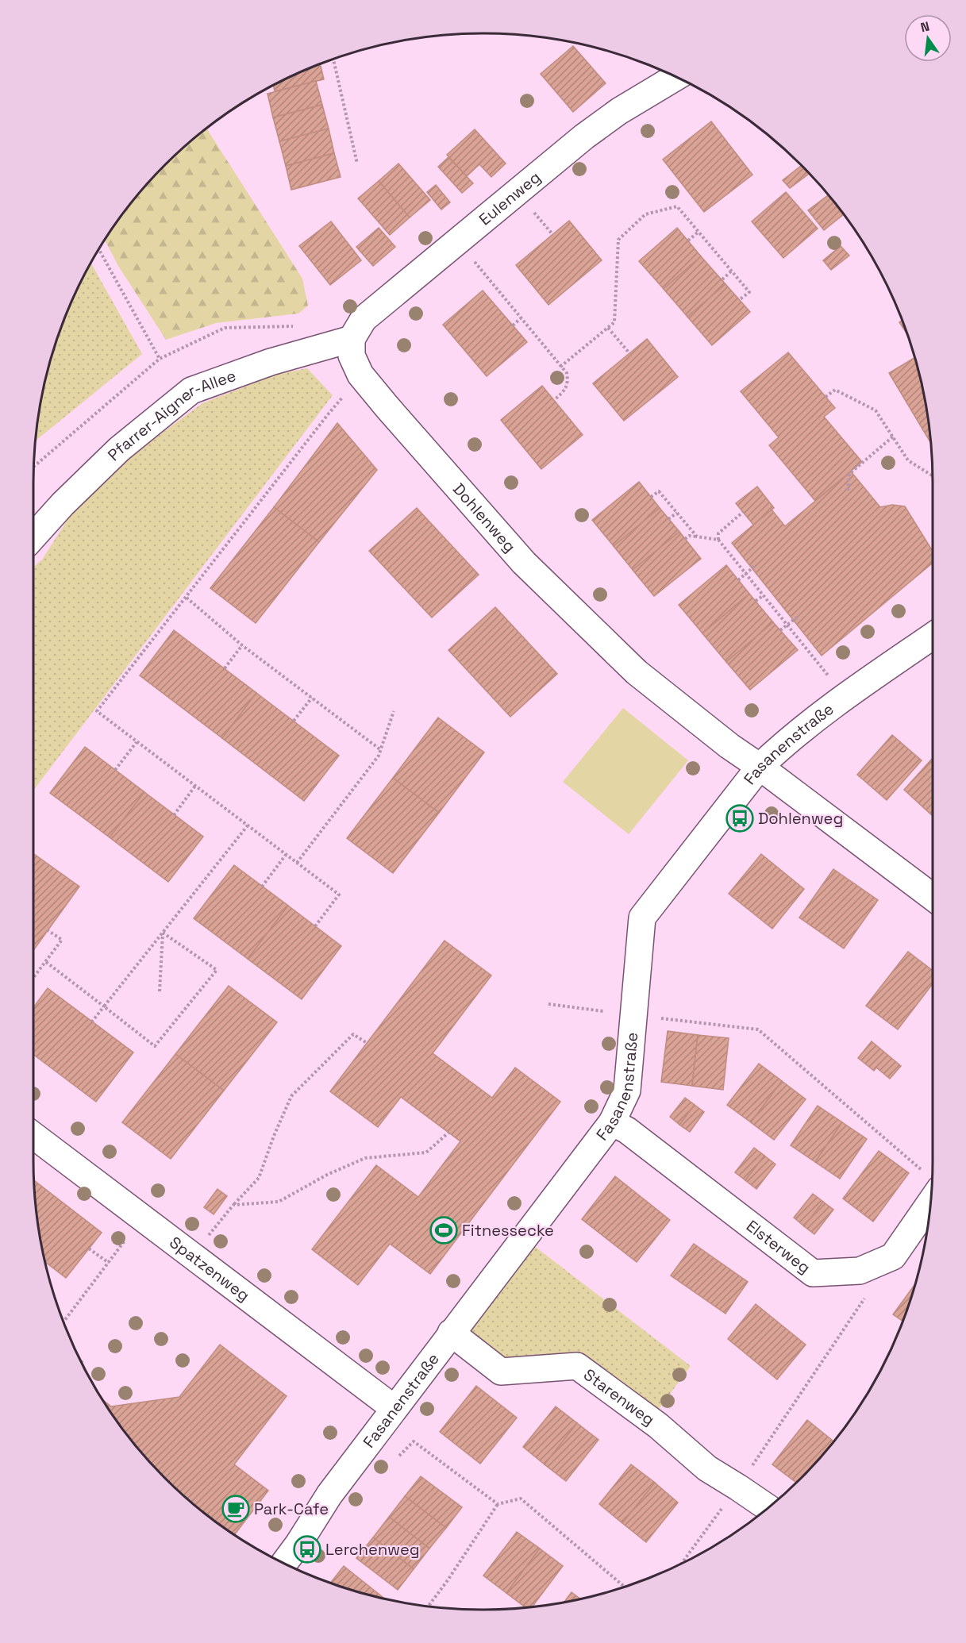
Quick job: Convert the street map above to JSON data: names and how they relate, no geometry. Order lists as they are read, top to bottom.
{
  "streets": {
    "street": [
      "Eulenweg",
      "Pfarrer-Aigner-Allee",
      "Dohlenweg",
      "Fasanenstraße",
      "Elsterweg",
      "Spatzenweg",
      "Starenweg"
    ]
  },
  "crossings": [
    ["Eulenweg", "Pfarrer-Aigner-Allee"],
    ["Eulenweg", "Dohlenweg"],
    ["Pfarrer-Aigner-Allee", "Dohlenweg"],
    ["Dohlenweg", "Fasanenstraße"],
    ["Fasanenstraße", "Elsterweg"],
    ["Fasanenstraße", "Spatzenweg"],
    ["Fasanenstraße", "Starenweg"]
  ],
  "places": {
    "bus stop": ["Dohlenweg", "Lerchenweg"],
    "sports": ["Fitnessecke"],
    "cafe": ["Park-Cafe"]
  },
  "north": "top"
}
